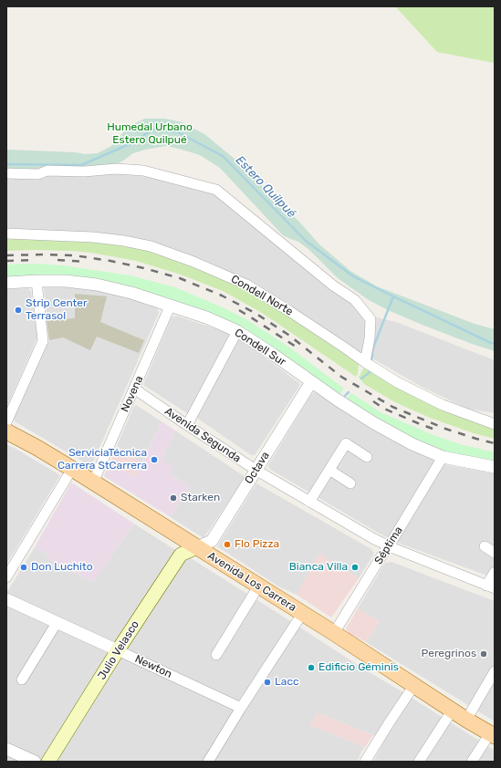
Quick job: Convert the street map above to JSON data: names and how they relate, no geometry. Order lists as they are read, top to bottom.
{
  "streets": {
    "main road": ["Avenida Los Carrera", "Julio Velasco"],
    "street": [
      "Condell Norte",
      "Condell Sur",
      "Novena",
      "Avenida Segunda",
      "Octava",
      "Séptima",
      "Newton"
    ]
  },
  "crossings": [
    ["Condell Sur", "Novena"],
    ["Condell Sur", "Octava"],
    ["Condell Sur", "Séptima"],
    ["Novena", "Avenida Segunda"],
    ["Novena", "Avenida Los Carrera"],
    ["Avenida Segunda", "Octava"],
    ["Avenida Segunda", "Séptima"],
    ["Octava", "Avenida Los Carrera"],
    ["Octava", "Julio Velasco"],
    ["Séptima", "Avenida Los Carrera"],
    ["Avenida Los Carrera", "Julio Velasco"],
    ["Julio Velasco", "Newton"]
  ],
  "water": ["Estero Quilpué"],
  "parks": ["Humedal Urbano Estero Quilpué"],
  "places": [
    "Strip Center Terrasol",
    "ServiciaTécnica Carrera StCarrera",
    "Starken",
    "Flo Pizza",
    "Don Luchito",
    "Bianca Villa",
    "Peregrinos",
    "Edificio Géminis",
    "Lacc"
  ]
}
